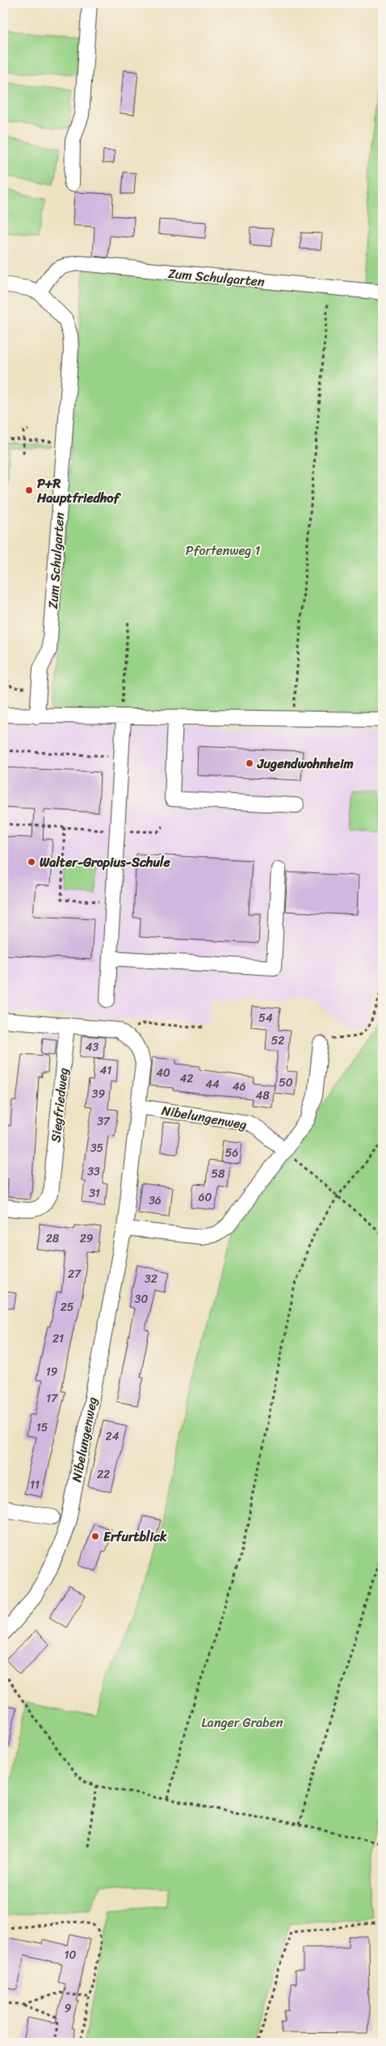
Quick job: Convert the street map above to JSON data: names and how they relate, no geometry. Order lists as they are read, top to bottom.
{
  "streets": {
    "street": ["Zum Schulgarten", "Siegfriedweg", "Nibelungenweg"]
  },
  "parks": ["Pfortenweg 1", "Langer Graben"],
  "places": [
    "P+R Hauptfriedhof",
    "Jugendwohnheim",
    "Walter-Gropius-Schule",
    "Erfurtblick"
  ],
  "house_numbers": [
    "54",
    "52",
    "43",
    "41",
    "40",
    "42",
    "50",
    "44",
    "46",
    "39",
    "48",
    "37",
    "35",
    "56",
    "33",
    "58",
    "31",
    "60",
    "36",
    "28",
    "29",
    "27",
    "32",
    "30",
    "25",
    "21",
    "19",
    "17",
    "15",
    "24",
    "22",
    "11",
    "10",
    "9"
  ]
}
